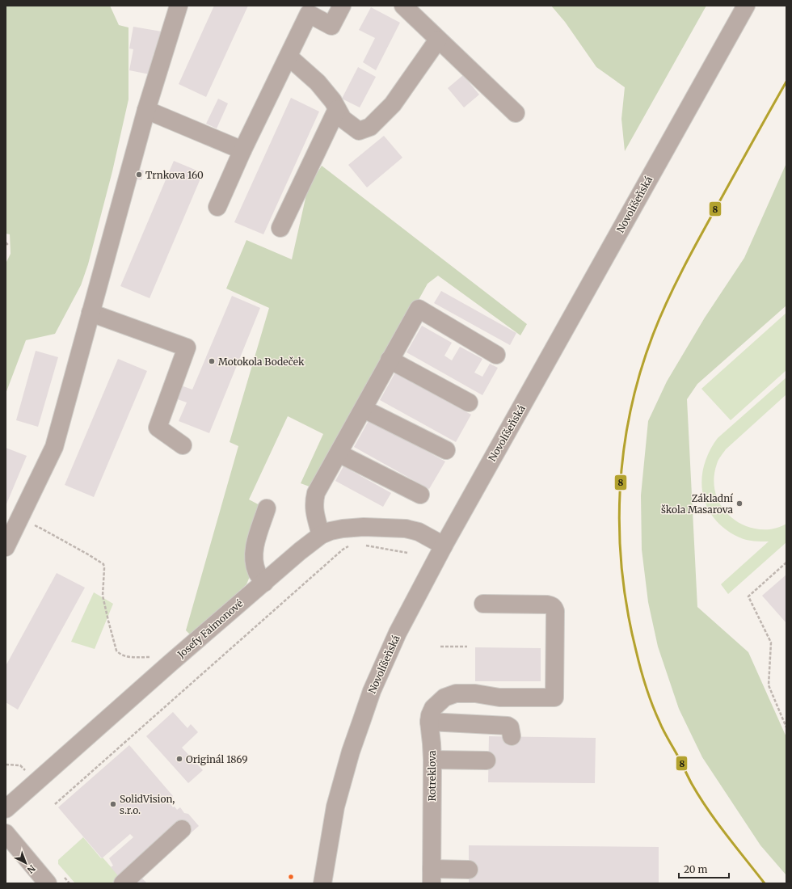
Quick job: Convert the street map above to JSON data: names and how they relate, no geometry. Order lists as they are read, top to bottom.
{
  "streets": {
    "street": ["Novolíšeňská", "Josefy Faimonové", "Rotreklova"]
  },
  "crossings": [
    ["Novolíšeňská", "Josefy Faimonové"]
  ],
  "places": [
    "Trnkova 160",
    "Motokola Bodeček",
    "Základní škola Masarova",
    "Originál 1869",
    "SolidVision, s.r.o."
  ],
  "lines": ["transit line 8"],
  "scale_bar": "20 m",
  "north": "bottom right"
}
